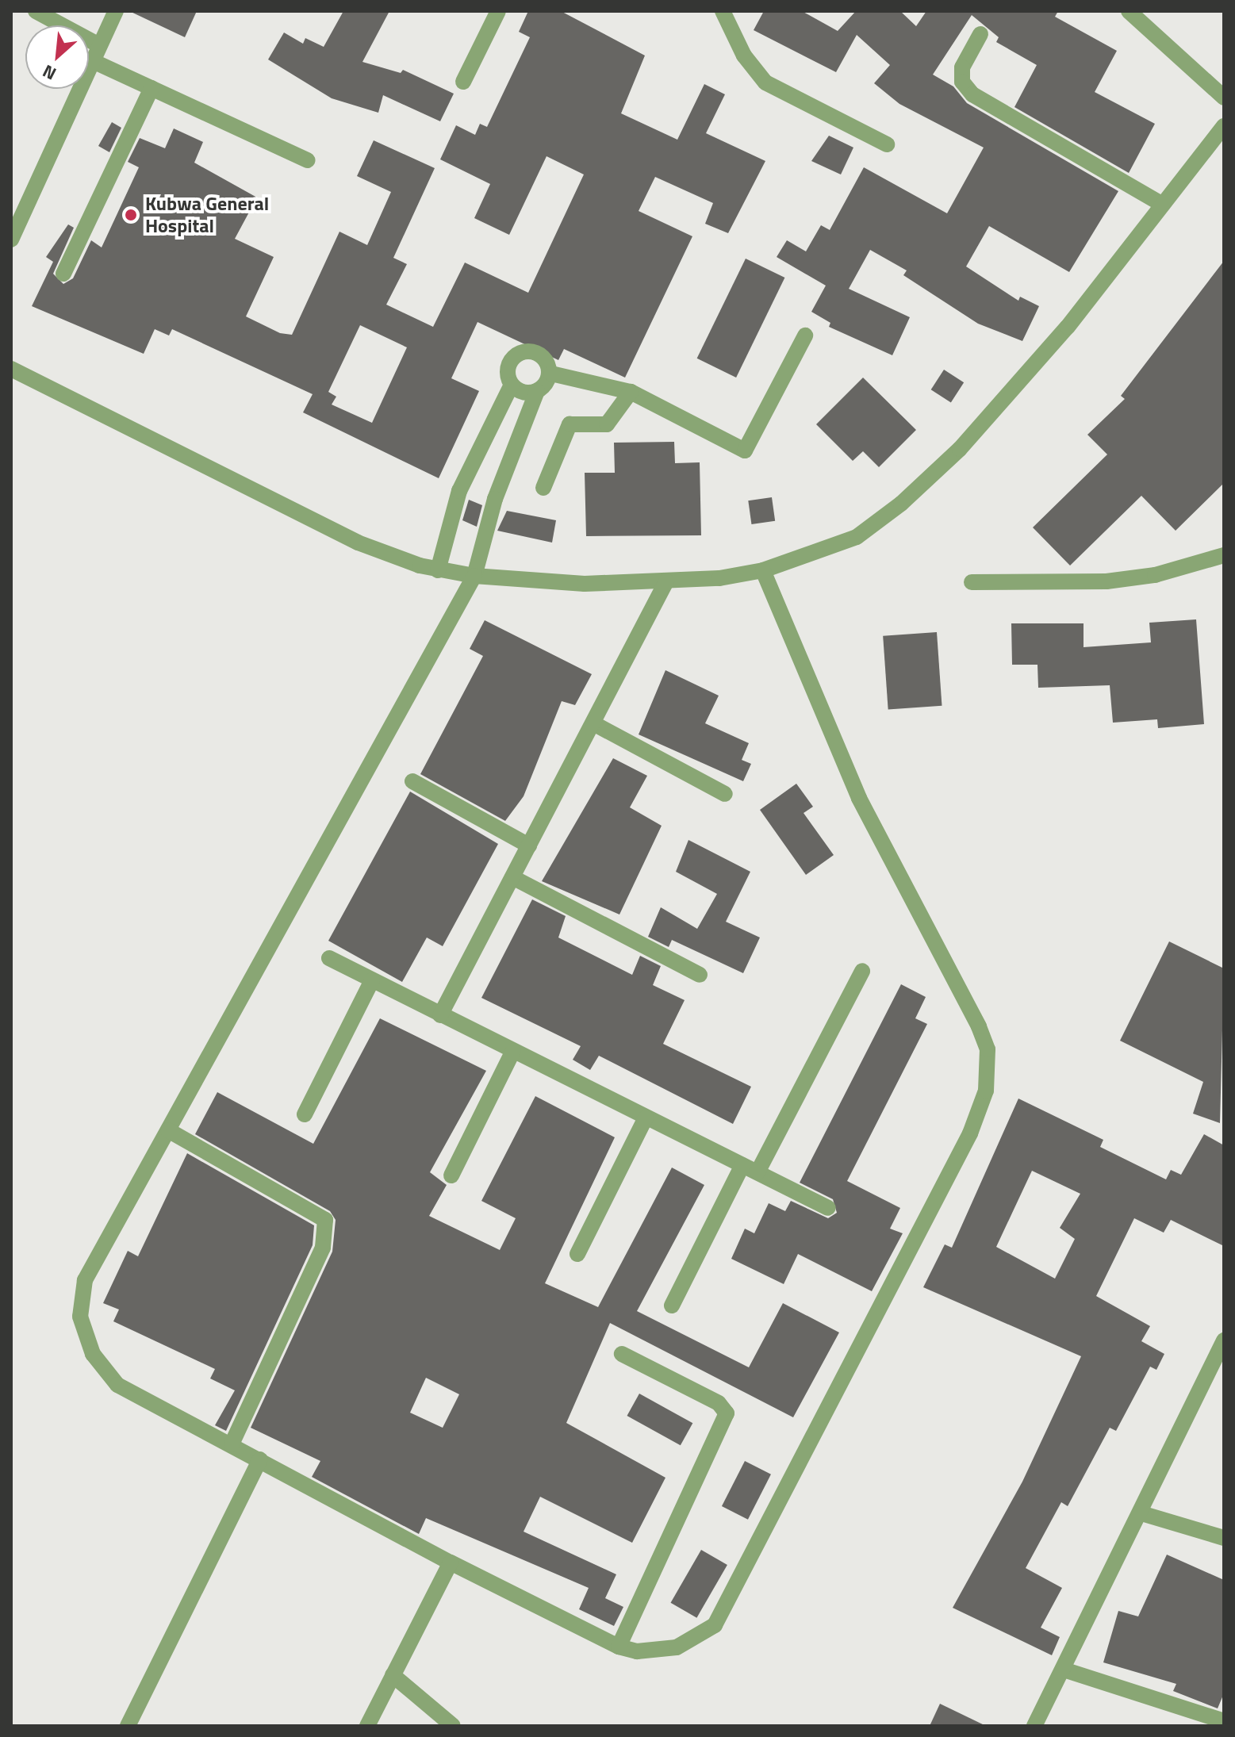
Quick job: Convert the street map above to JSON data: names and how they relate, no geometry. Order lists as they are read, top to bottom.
{
  "places": ["Kubwa General Hospital"],
  "north": "bottom left"
}
